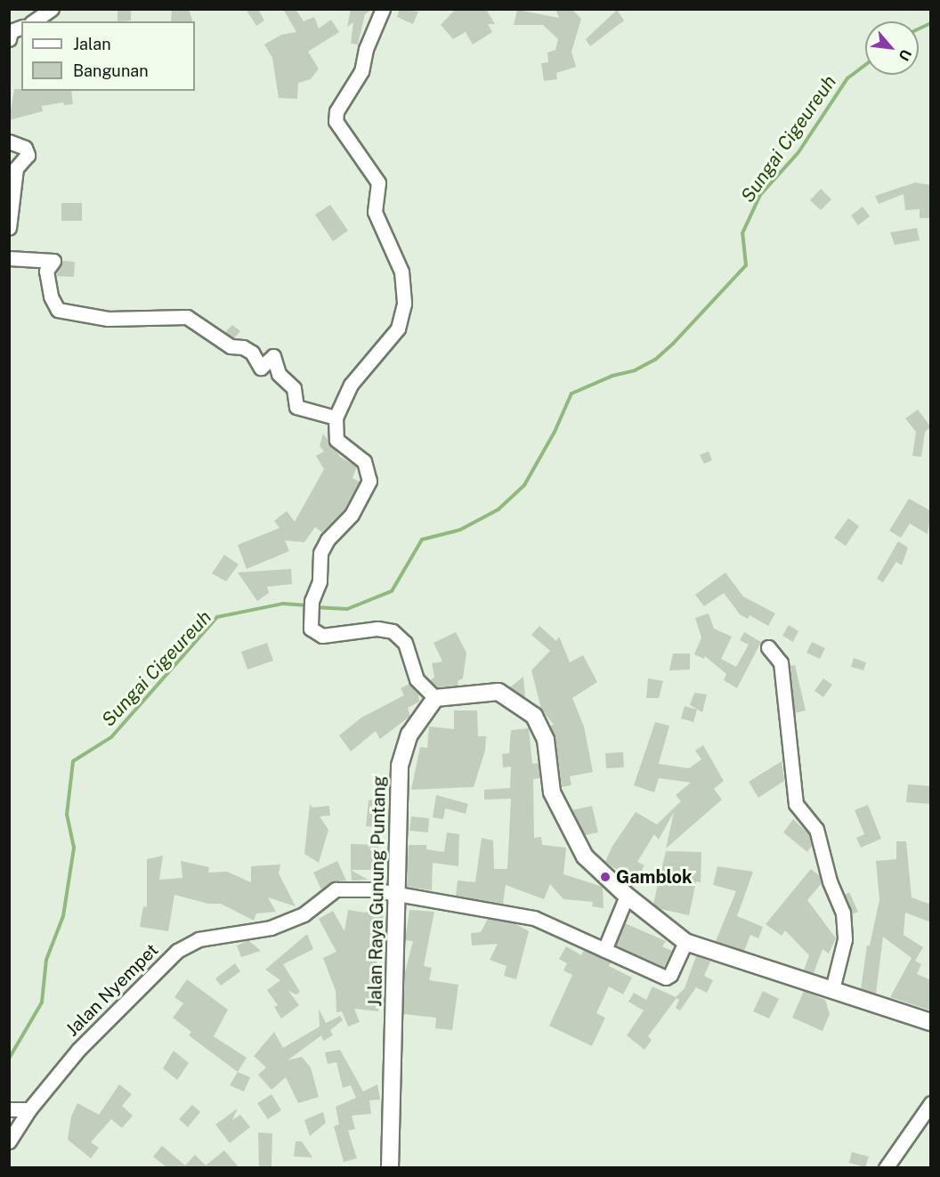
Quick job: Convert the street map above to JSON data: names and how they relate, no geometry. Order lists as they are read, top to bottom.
{
  "streets": {
    "street": ["Jalan Raya Gunung Puntang", "Jalan Nyempet"]
  },
  "crossings": [
    ["Jalan Raya Gunung Puntang", "Jalan Nyempet"]
  ],
  "water": ["Sungai Cigeureuh"],
  "places": ["Gamblok"],
  "legend": ["Jalan", "Bangunan"],
  "north": "bottom right"
}
